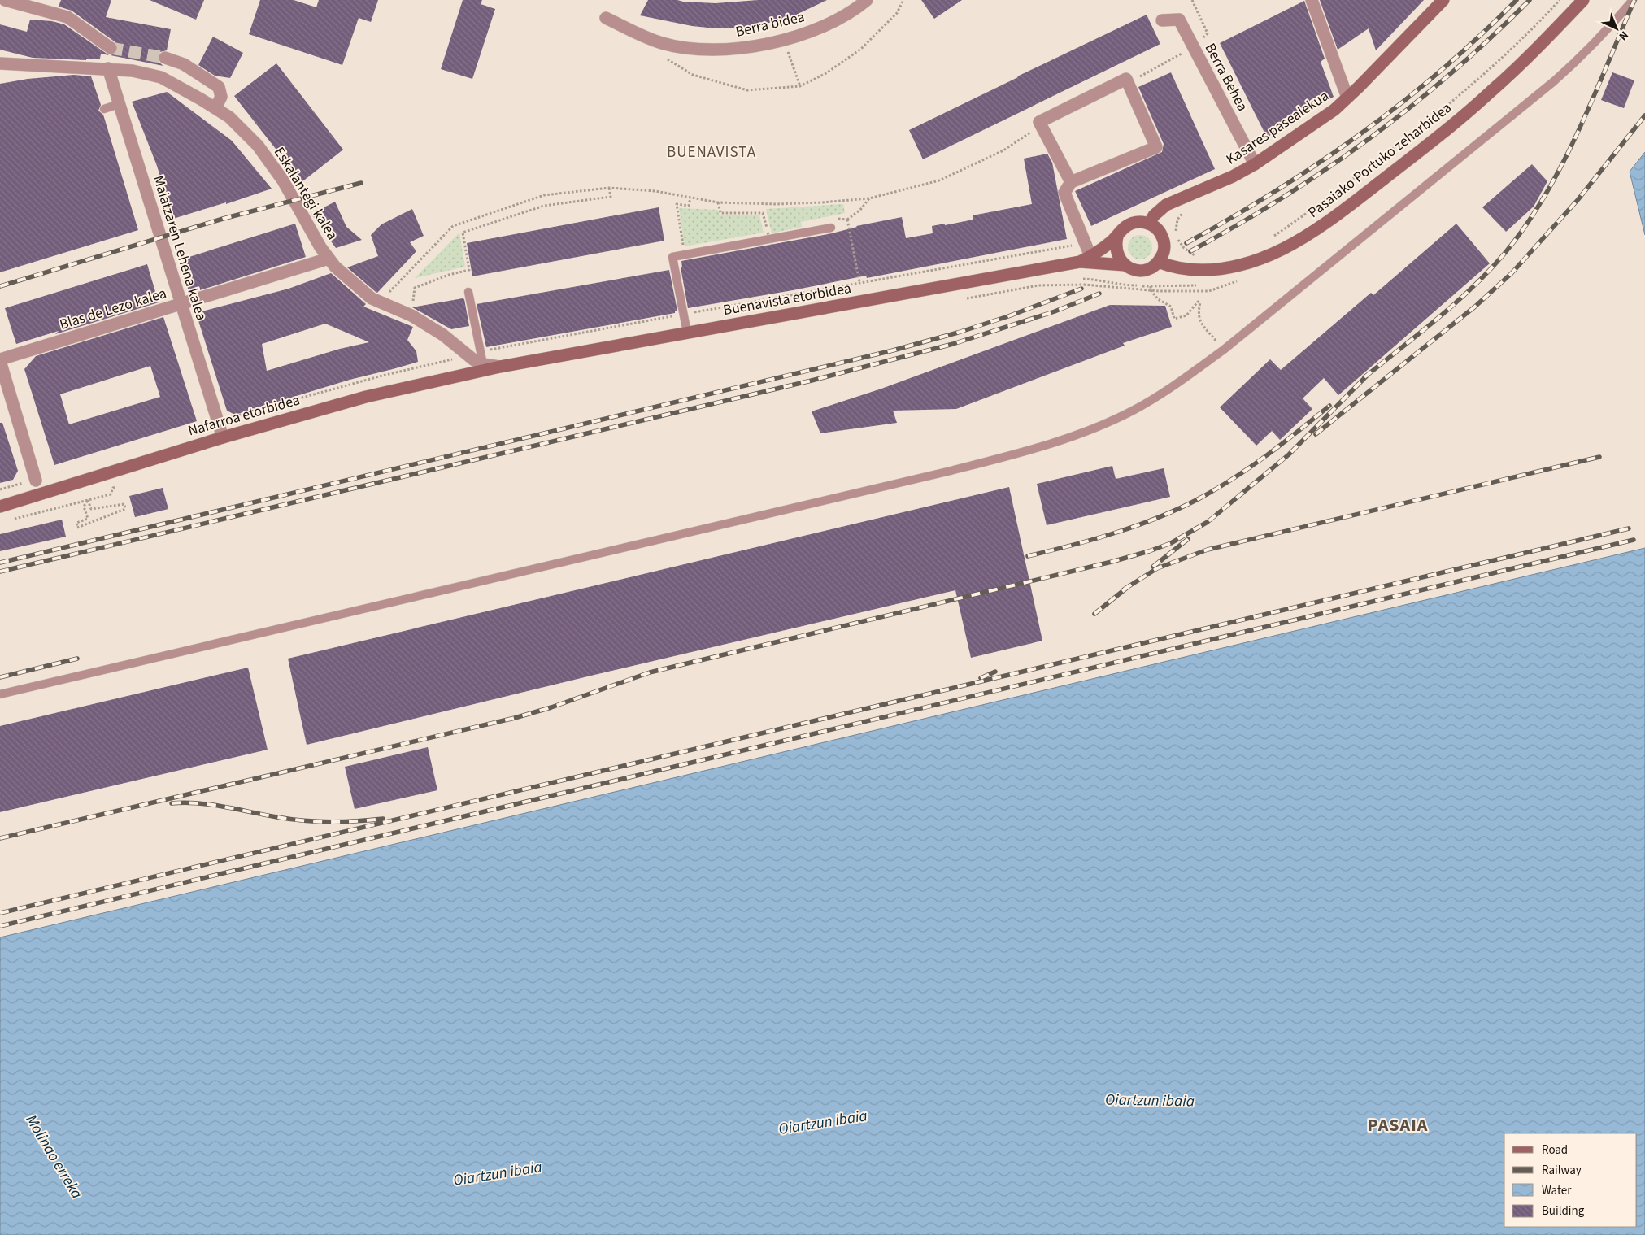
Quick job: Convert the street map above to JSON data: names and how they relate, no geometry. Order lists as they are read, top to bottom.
{
  "streets": {
    "main road": [
      "Kasares pasealekua",
      "Pasaiako Portuko zeharbidea",
      "Buenavista etorbidea",
      "Nafarroa etorbidea"
    ],
    "street": [
      "Berra bidea",
      "Berra Behea",
      "Eskalantegi kalea",
      "Maiatzaren Lehena kalea",
      "Blas de Lezo kalea"
    ]
  },
  "crossings": [
    ["Berra Behea", "Kasares pasealekua"],
    ["Kasares pasealekua", "Pasaiako Portuko zeharbidea"],
    ["Kasares pasealekua", "Buenavista etorbidea"],
    ["Pasaiako Portuko zeharbidea", "Buenavista etorbidea"],
    ["Eskalantegi kalea", "Maiatzaren Lehena kalea"],
    ["Eskalantegi kalea", "Buenavista etorbidea"],
    ["Eskalantegi kalea", "Blas de Lezo kalea"],
    ["Eskalantegi kalea", "Nafarroa etorbidea"],
    ["Maiatzaren Lehena kalea", "Blas de Lezo kalea"],
    ["Maiatzaren Lehena kalea", "Nafarroa etorbidea"],
    ["Buenavista etorbidea", "Nafarroa etorbidea"]
  ],
  "districts": ["BUENAVISTA", "PASAIA"],
  "water": ["Oiartzun ibaia", "Molinao erreka"],
  "legend": [
    "Road",
    "Railway",
    "Water",
    "Building"
  ],
  "north": "bottom right"
}
